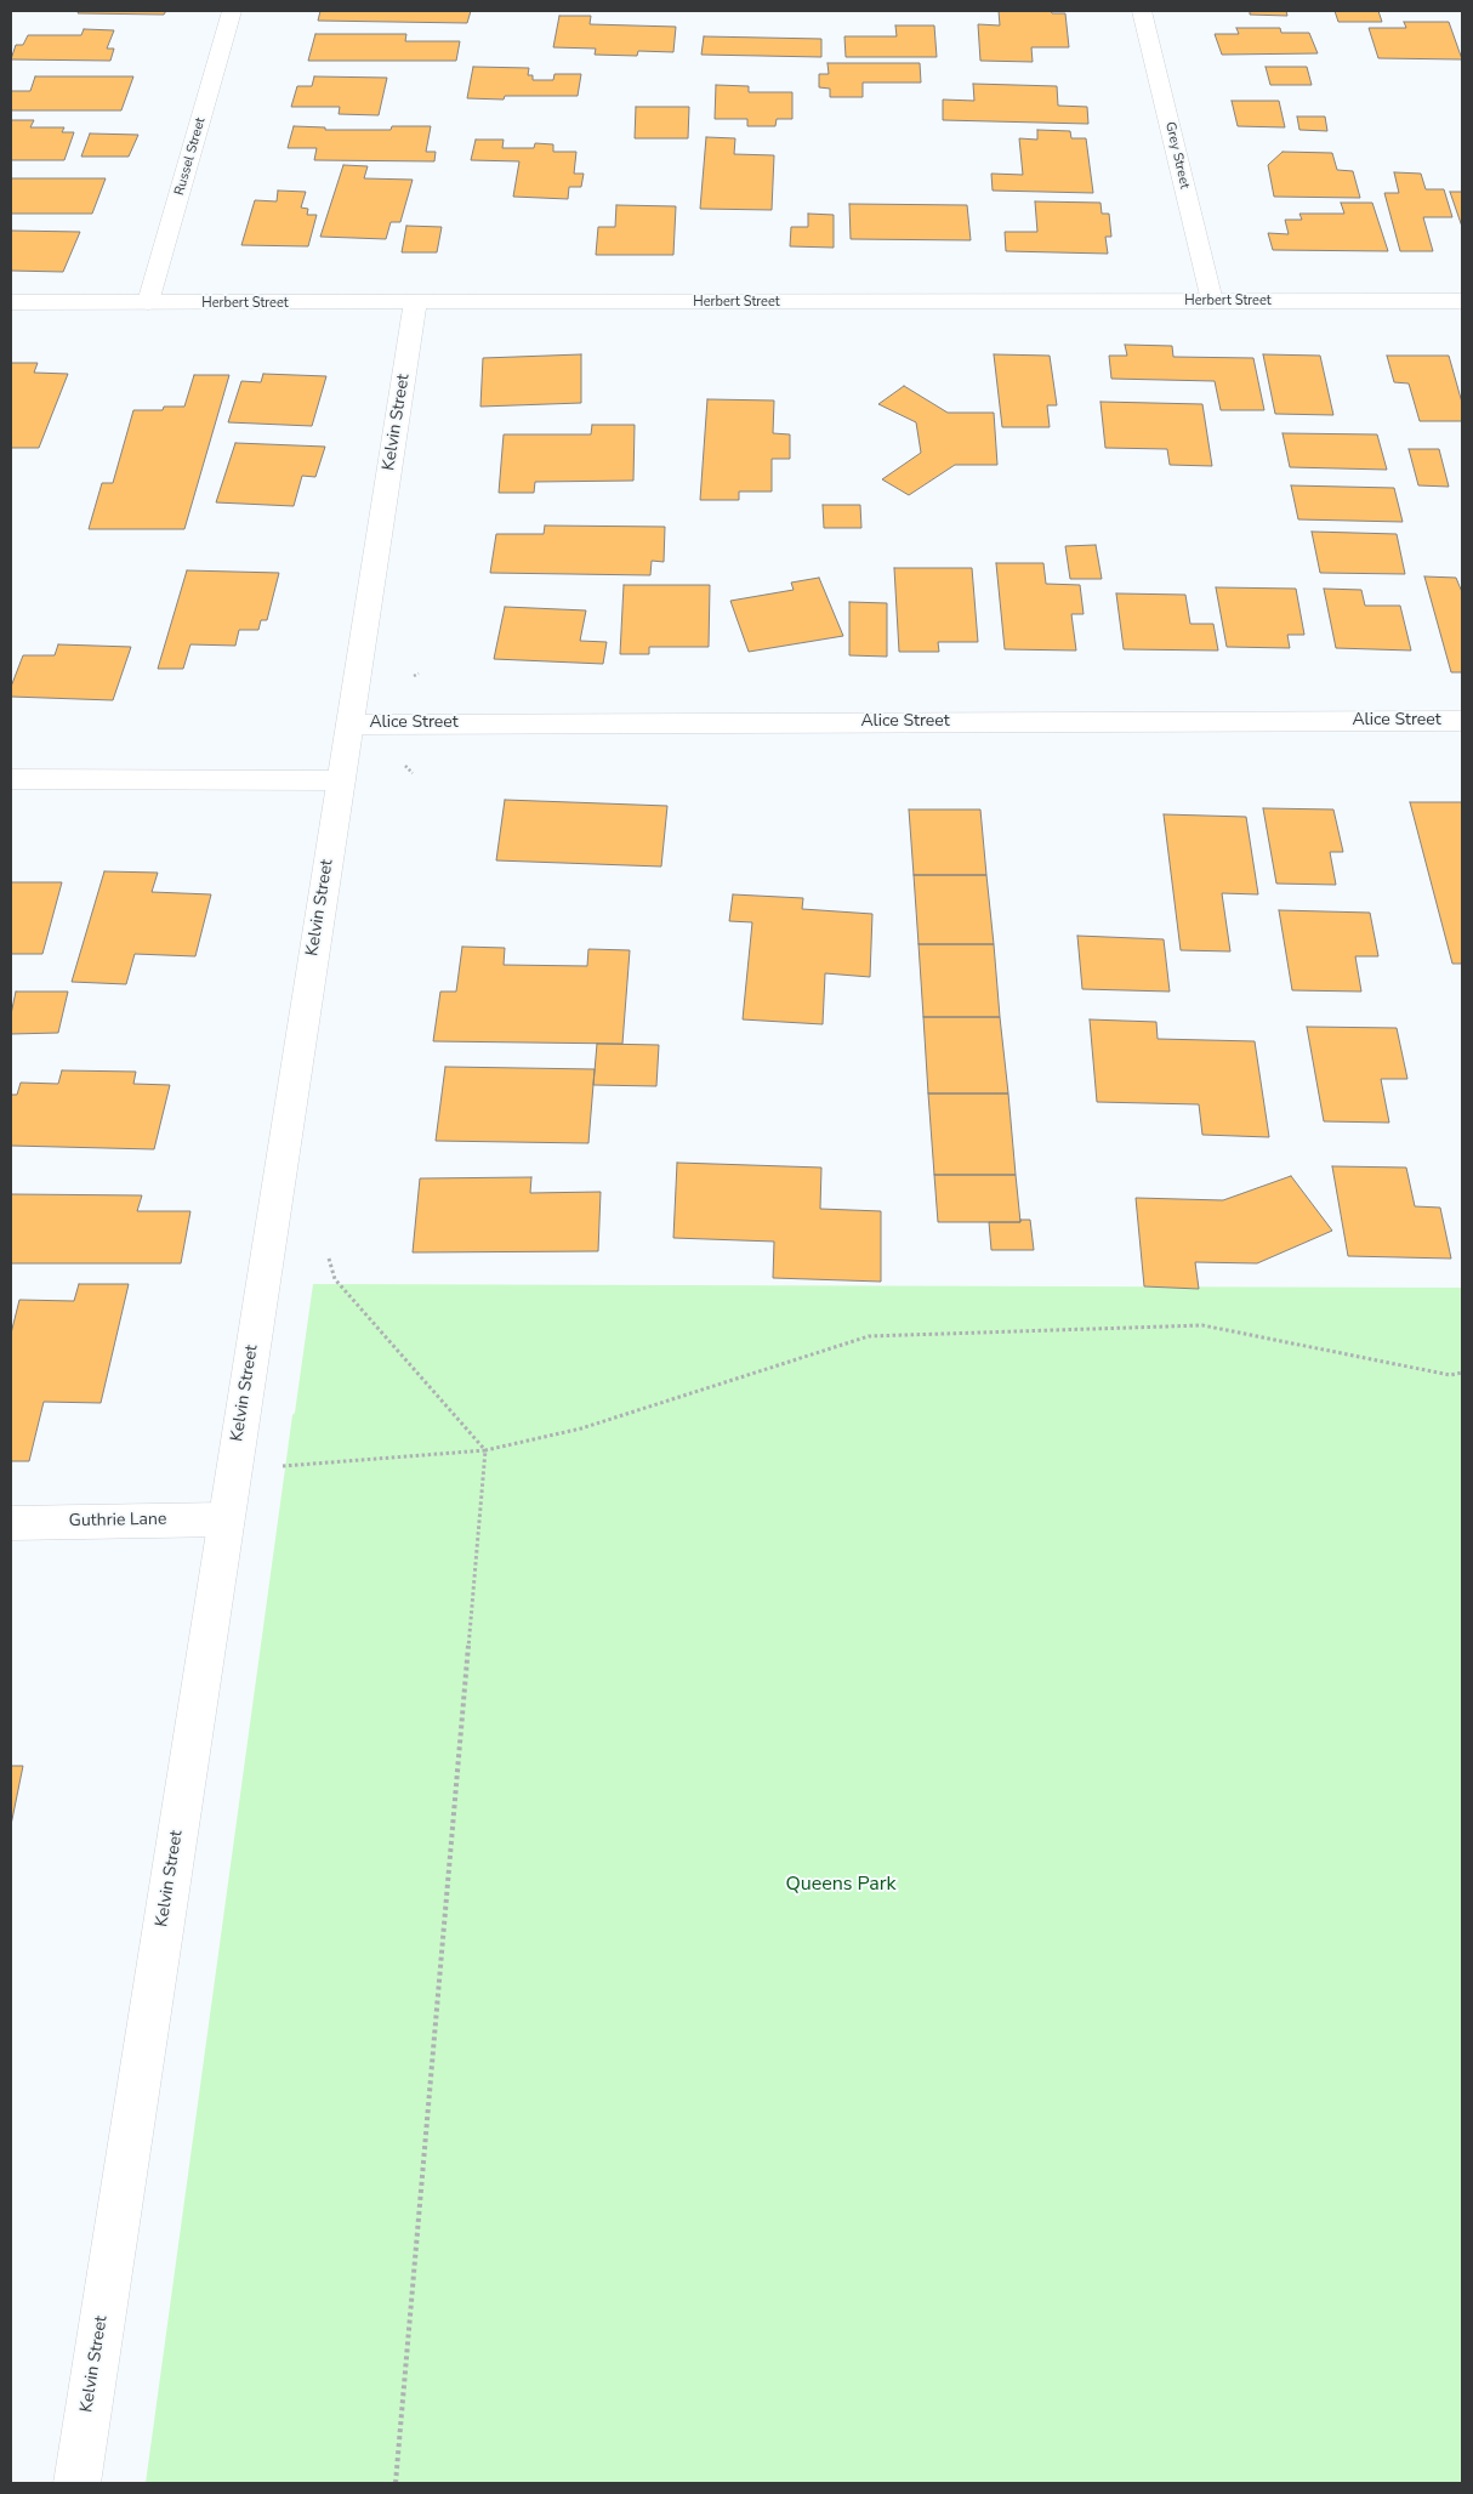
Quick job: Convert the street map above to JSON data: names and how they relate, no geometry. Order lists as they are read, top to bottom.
{
  "streets": {
    "street": [
      "Grey Street",
      "Russel Street",
      "Herbert Street",
      "Kelvin Street",
      "Alice Street",
      "Guthrie Lane"
    ]
  },
  "crossings": [
    ["Grey Street", "Herbert Street"],
    ["Russel Street", "Herbert Street"],
    ["Herbert Street", "Kelvin Street"],
    ["Kelvin Street", "Alice Street"],
    ["Kelvin Street", "Guthrie Lane"]
  ],
  "parks": ["Queens Park"]
}
